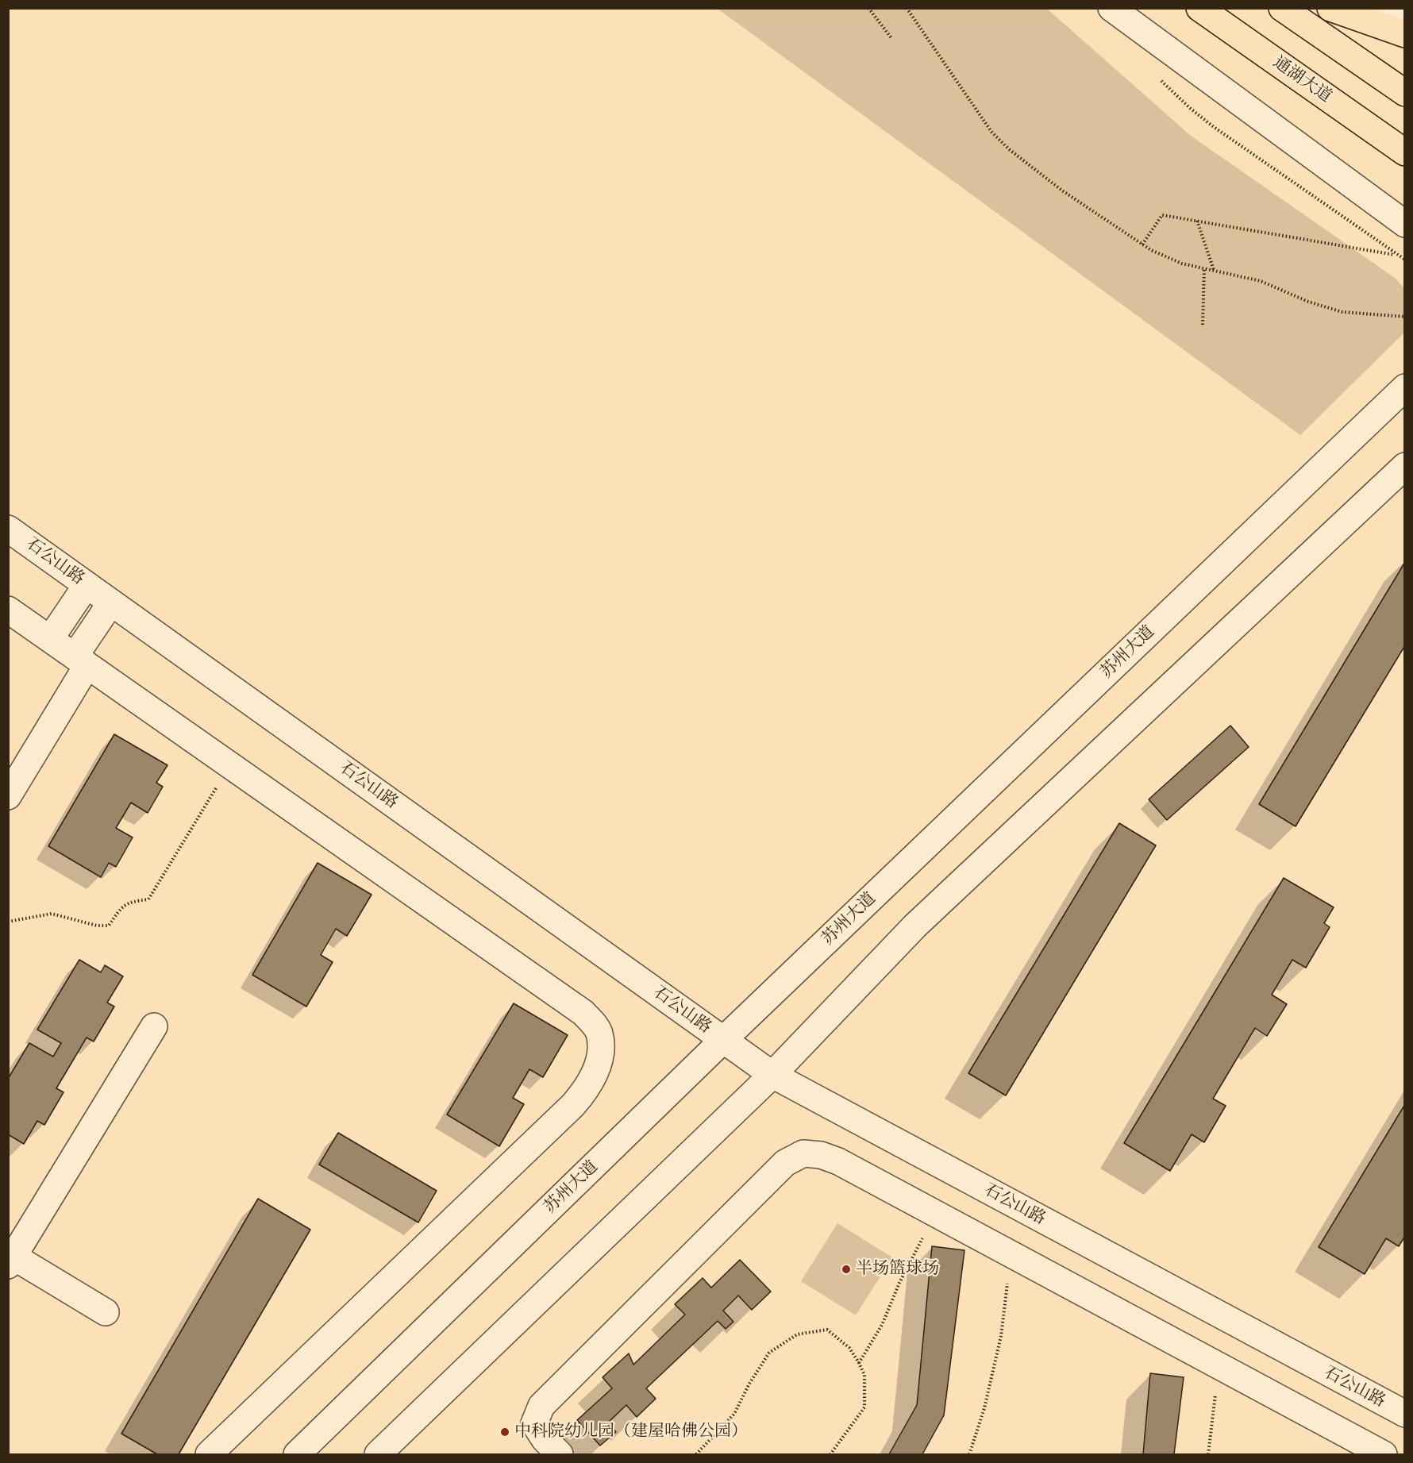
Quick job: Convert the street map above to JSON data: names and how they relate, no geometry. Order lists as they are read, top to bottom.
{
  "streets": {
    "main road": ["通湖大道"],
    "street": ["石公山路", "苏州大道"]
  },
  "crossings": [
    ["石公山路", "苏州大道"]
  ],
  "places": ["半场篮球场", "中科院幼儿园（建屋哈佛公园）"]
}
